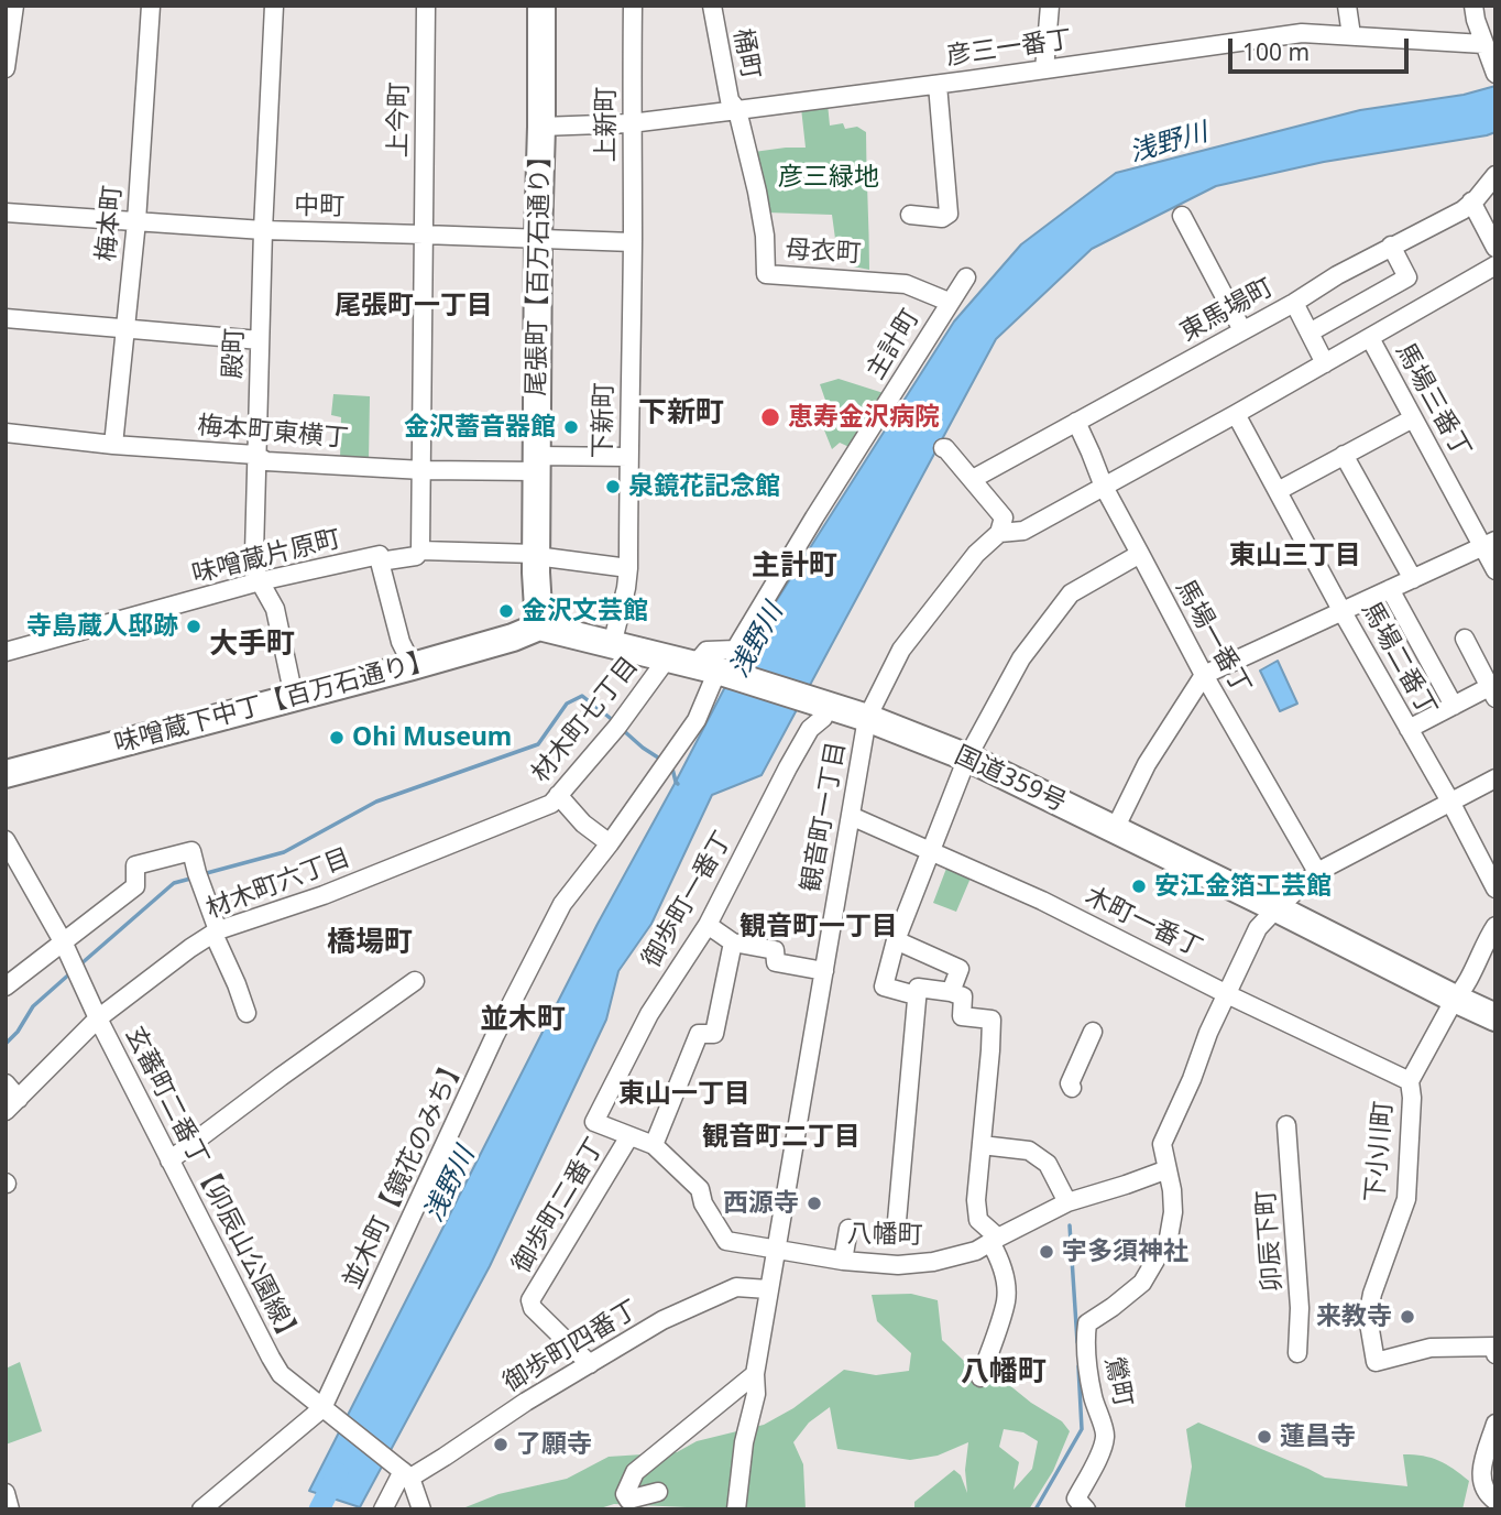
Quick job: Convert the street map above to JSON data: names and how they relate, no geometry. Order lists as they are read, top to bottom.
{
  "streets": {
    "highway": ["尾張町【百万石通り】", "味噌蔵下中丁【百万石通り】", "国道359号"],
    "street": [
      "彦三一番丁",
      "桶町",
      "上今町",
      "上新町",
      "中町",
      "梅本町",
      "母衣町",
      "東馬場町",
      "主計町",
      "殿町",
      "馬場三番丁",
      "下新町",
      "梅本町東横丁",
      "味噌蔵片原町",
      "馬場一番丁",
      "馬場二番丁",
      "材木町七丁目",
      "観音町一丁目",
      "材木町六丁目",
      "御歩町一番丁",
      "木町一番丁",
      "下小川町",
      "並木町【鏡花のみち】",
      "玄蕃町二番丁【卯辰山公園線】",
      "御歩町二番丁",
      "八幡町",
      "卯辰下町",
      "御歩町四番丁",
      "鶯町"
    ]
  },
  "crossings": [
    ["彦三一番丁", "桶町"],
    ["彦三一番丁", "上新町"],
    ["彦三一番丁", "母衣町"],
    ["彦三一番丁", "尾張町【百万石通り】"],
    ["桶町", "母衣町"],
    ["上今町", "中町"],
    ["上今町", "梅本町東横丁"],
    ["上今町", "味噌蔵片原町"],
    ["上新町", "中町"],
    ["上新町", "下新町"],
    ["中町", "梅本町"],
    ["中町", "尾張町【百万石通り】"],
    ["中町", "殿町"],
    ["中町", "下新町"],
    ["梅本町", "梅本町東横丁"],
    ["母衣町", "主計町"],
    ["尾張町【百万石通り】", "梅本町東横丁"],
    ["尾張町【百万石通り】", "味噌蔵片原町"],
    ["尾張町【百万石通り】", "味噌蔵下中丁【百万石通り】"],
    ["尾張町【百万石通り】", "国道359号"],
    ["東馬場町", "馬場一番丁"],
    ["主計町", "国道359号"],
    ["主計町", "並木町【鏡花のみち】"],
    ["殿町", "梅本町東横丁"],
    ["殿町", "味噌蔵片原町"],
    ["殿町", "味噌蔵下中丁【百万石通り】"],
    ["下新町", "梅本町東横丁"],
    ["下新町", "味噌蔵片原町"],
    ["下新町", "国道359号"],
    ["味噌蔵下中丁【百万石通り】", "国道359号"],
    ["材木町七丁目", "国道359号"],
    ["材木町七丁目", "材木町六丁目"],
    ["国道359号", "観音町一丁目"],
    ["国道359号", "御歩町一番丁"],
    ["国道359号", "下小川町"],
    ["国道359号", "並木町【鏡花のみち】"],
    ["観音町一丁目", "木町一番丁"],
    ["材木町六丁目", "玄蕃町二番丁【卯辰山公園線】"],
    ["御歩町一番丁", "御歩町二番丁"],
    ["木町一番丁", "下小川町"],
    ["並木町【鏡花のみち】", "玄蕃町二番丁【卯辰山公園線】"],
    ["玄蕃町二番丁【卯辰山公園線】", "御歩町四番丁"],
    ["御歩町二番丁", "御歩町四番丁"],
    ["八幡町", "鶯町"]
  ],
  "districts": [
    "尾張町一丁目",
    "下新町",
    "東山三丁目",
    "主計町",
    "大手町",
    "観音町一丁目",
    "橋場町",
    "並木町",
    "東山一丁目",
    "観音町二丁目",
    "八幡町"
  ],
  "water": ["浅野川"],
  "parks": ["彦三緑地"],
  "places": [
    "恵寿金沢病院",
    "金沢蓄音器館",
    "泉鏡花記念館",
    "金沢文芸館",
    "寺島蔵人邸跡",
    "Ohi Museum",
    "安江金箔工芸館",
    "西源寺",
    "宇多須神社",
    "来教寺",
    "蓮昌寺",
    "了願寺"
  ],
  "scale_bar": "100 m"
}
